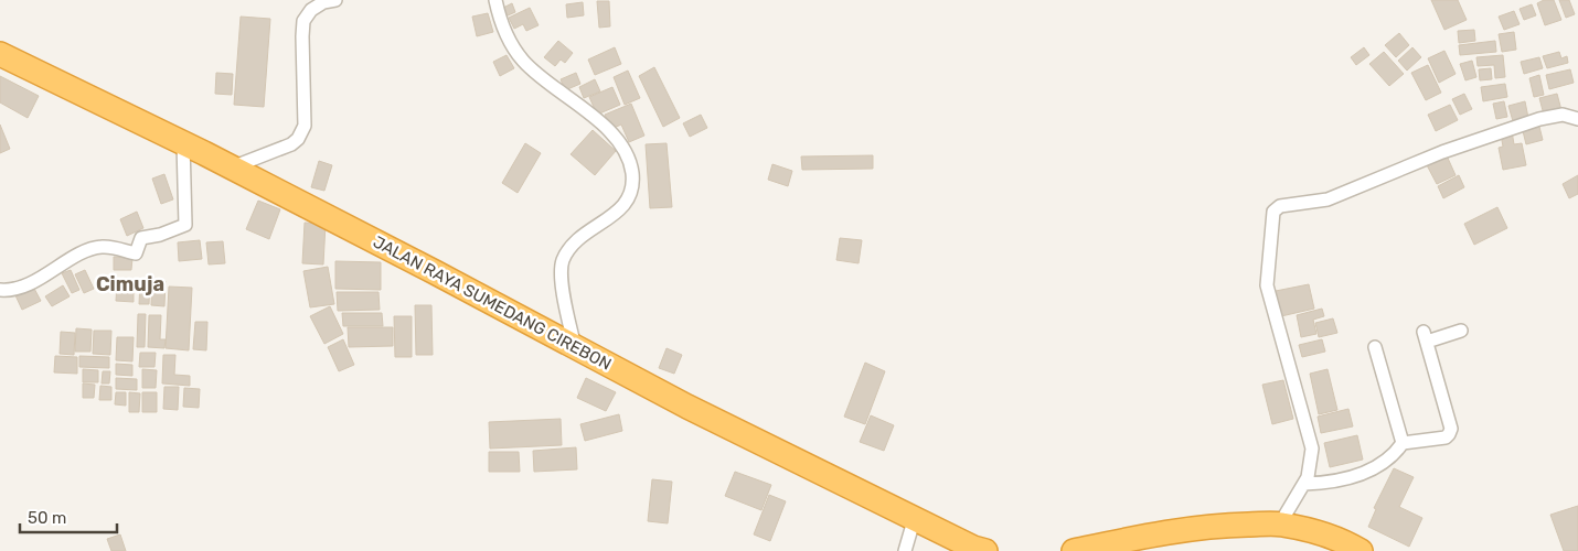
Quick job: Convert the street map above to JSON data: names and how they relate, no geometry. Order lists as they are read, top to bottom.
{
  "streets": {
    "highway": ["JALAN RAYA SUMEDANG CIREBON"]
  },
  "districts": ["Cimuja"],
  "scale_bar": "50 m"
}
